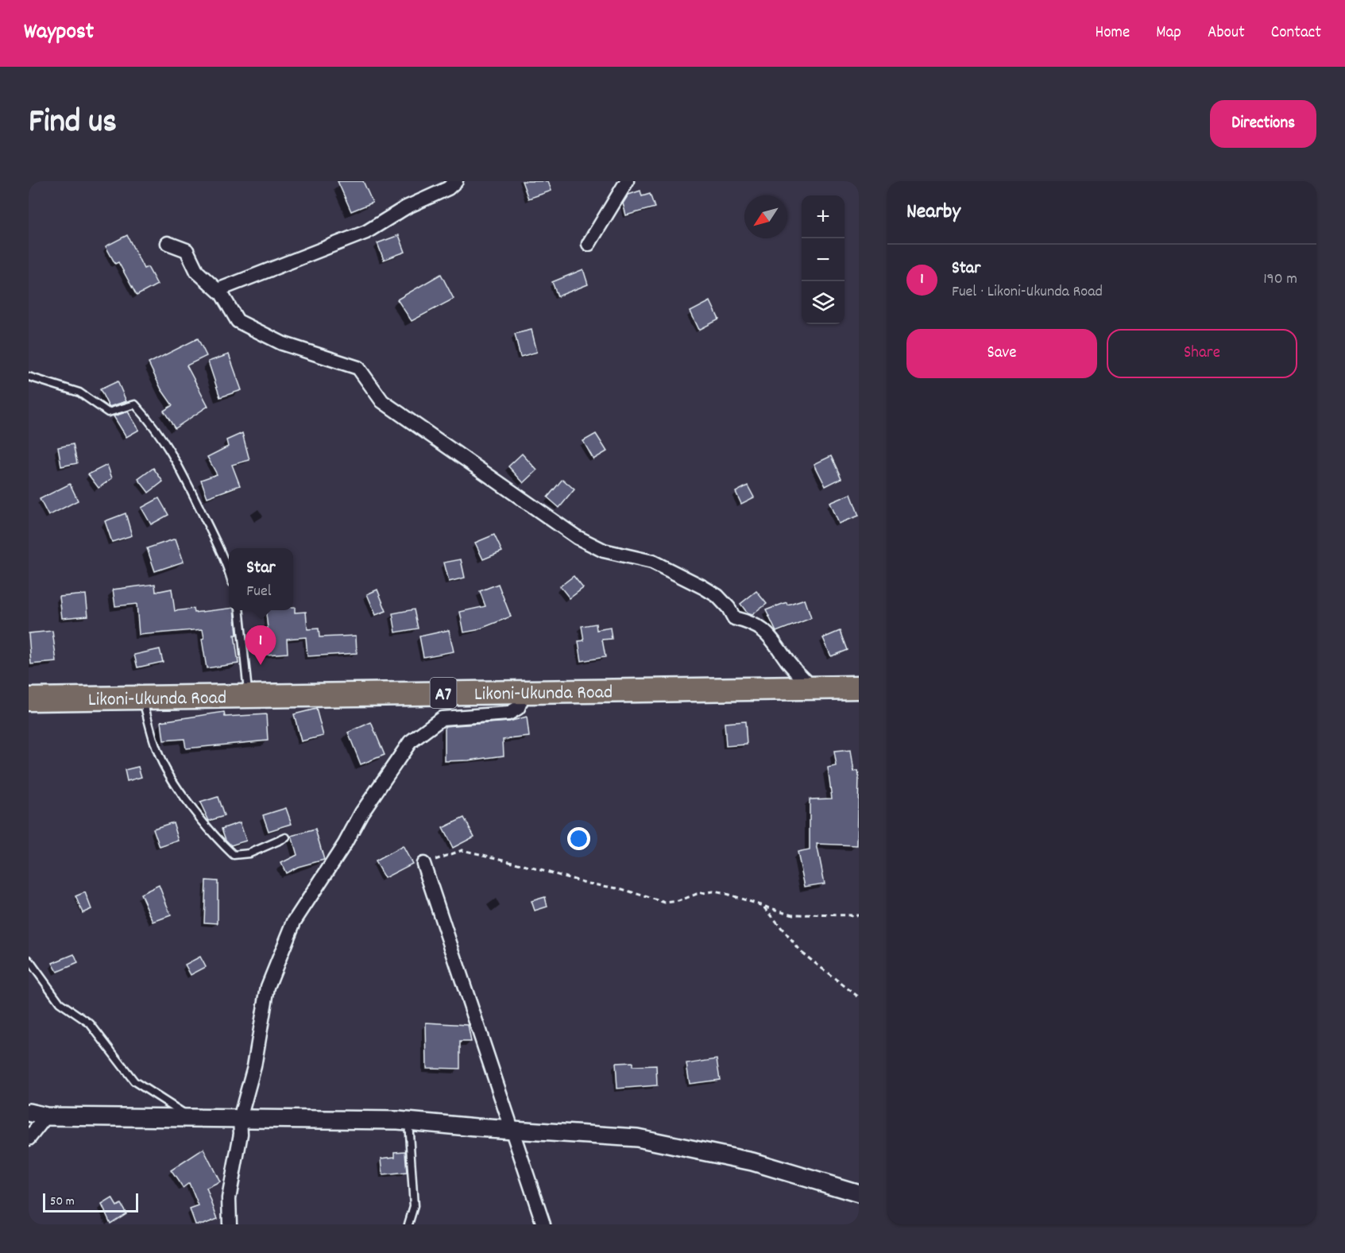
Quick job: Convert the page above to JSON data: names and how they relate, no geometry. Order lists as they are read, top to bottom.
{
  "streets": {
    "highway": ["Likoni-Ukunda Road", "A7"]
  },
  "scale_bar": "50 m",
  "north": "bottom left",
  "page": {
    "header": "Waypost",
    "nav": [
      "Home",
      "Map",
      "About",
      "Contact"
    ],
    "title": "Find us",
    "buttons": [
      "Directions",
      ["Save", "Share"]
    ],
    "heading": "Nearby",
    "map_buttons": ["+", "−"],
    "list": [
      {
        "mark": "1",
        "name": "Star",
        "note": "Fuel · Likoni-Ukunda Road",
        "value": "190 m"
      }
    ],
    "popup": ["Star", "Fuel"],
    "pins": "1",
    "scale": "50 m"
  }
}
